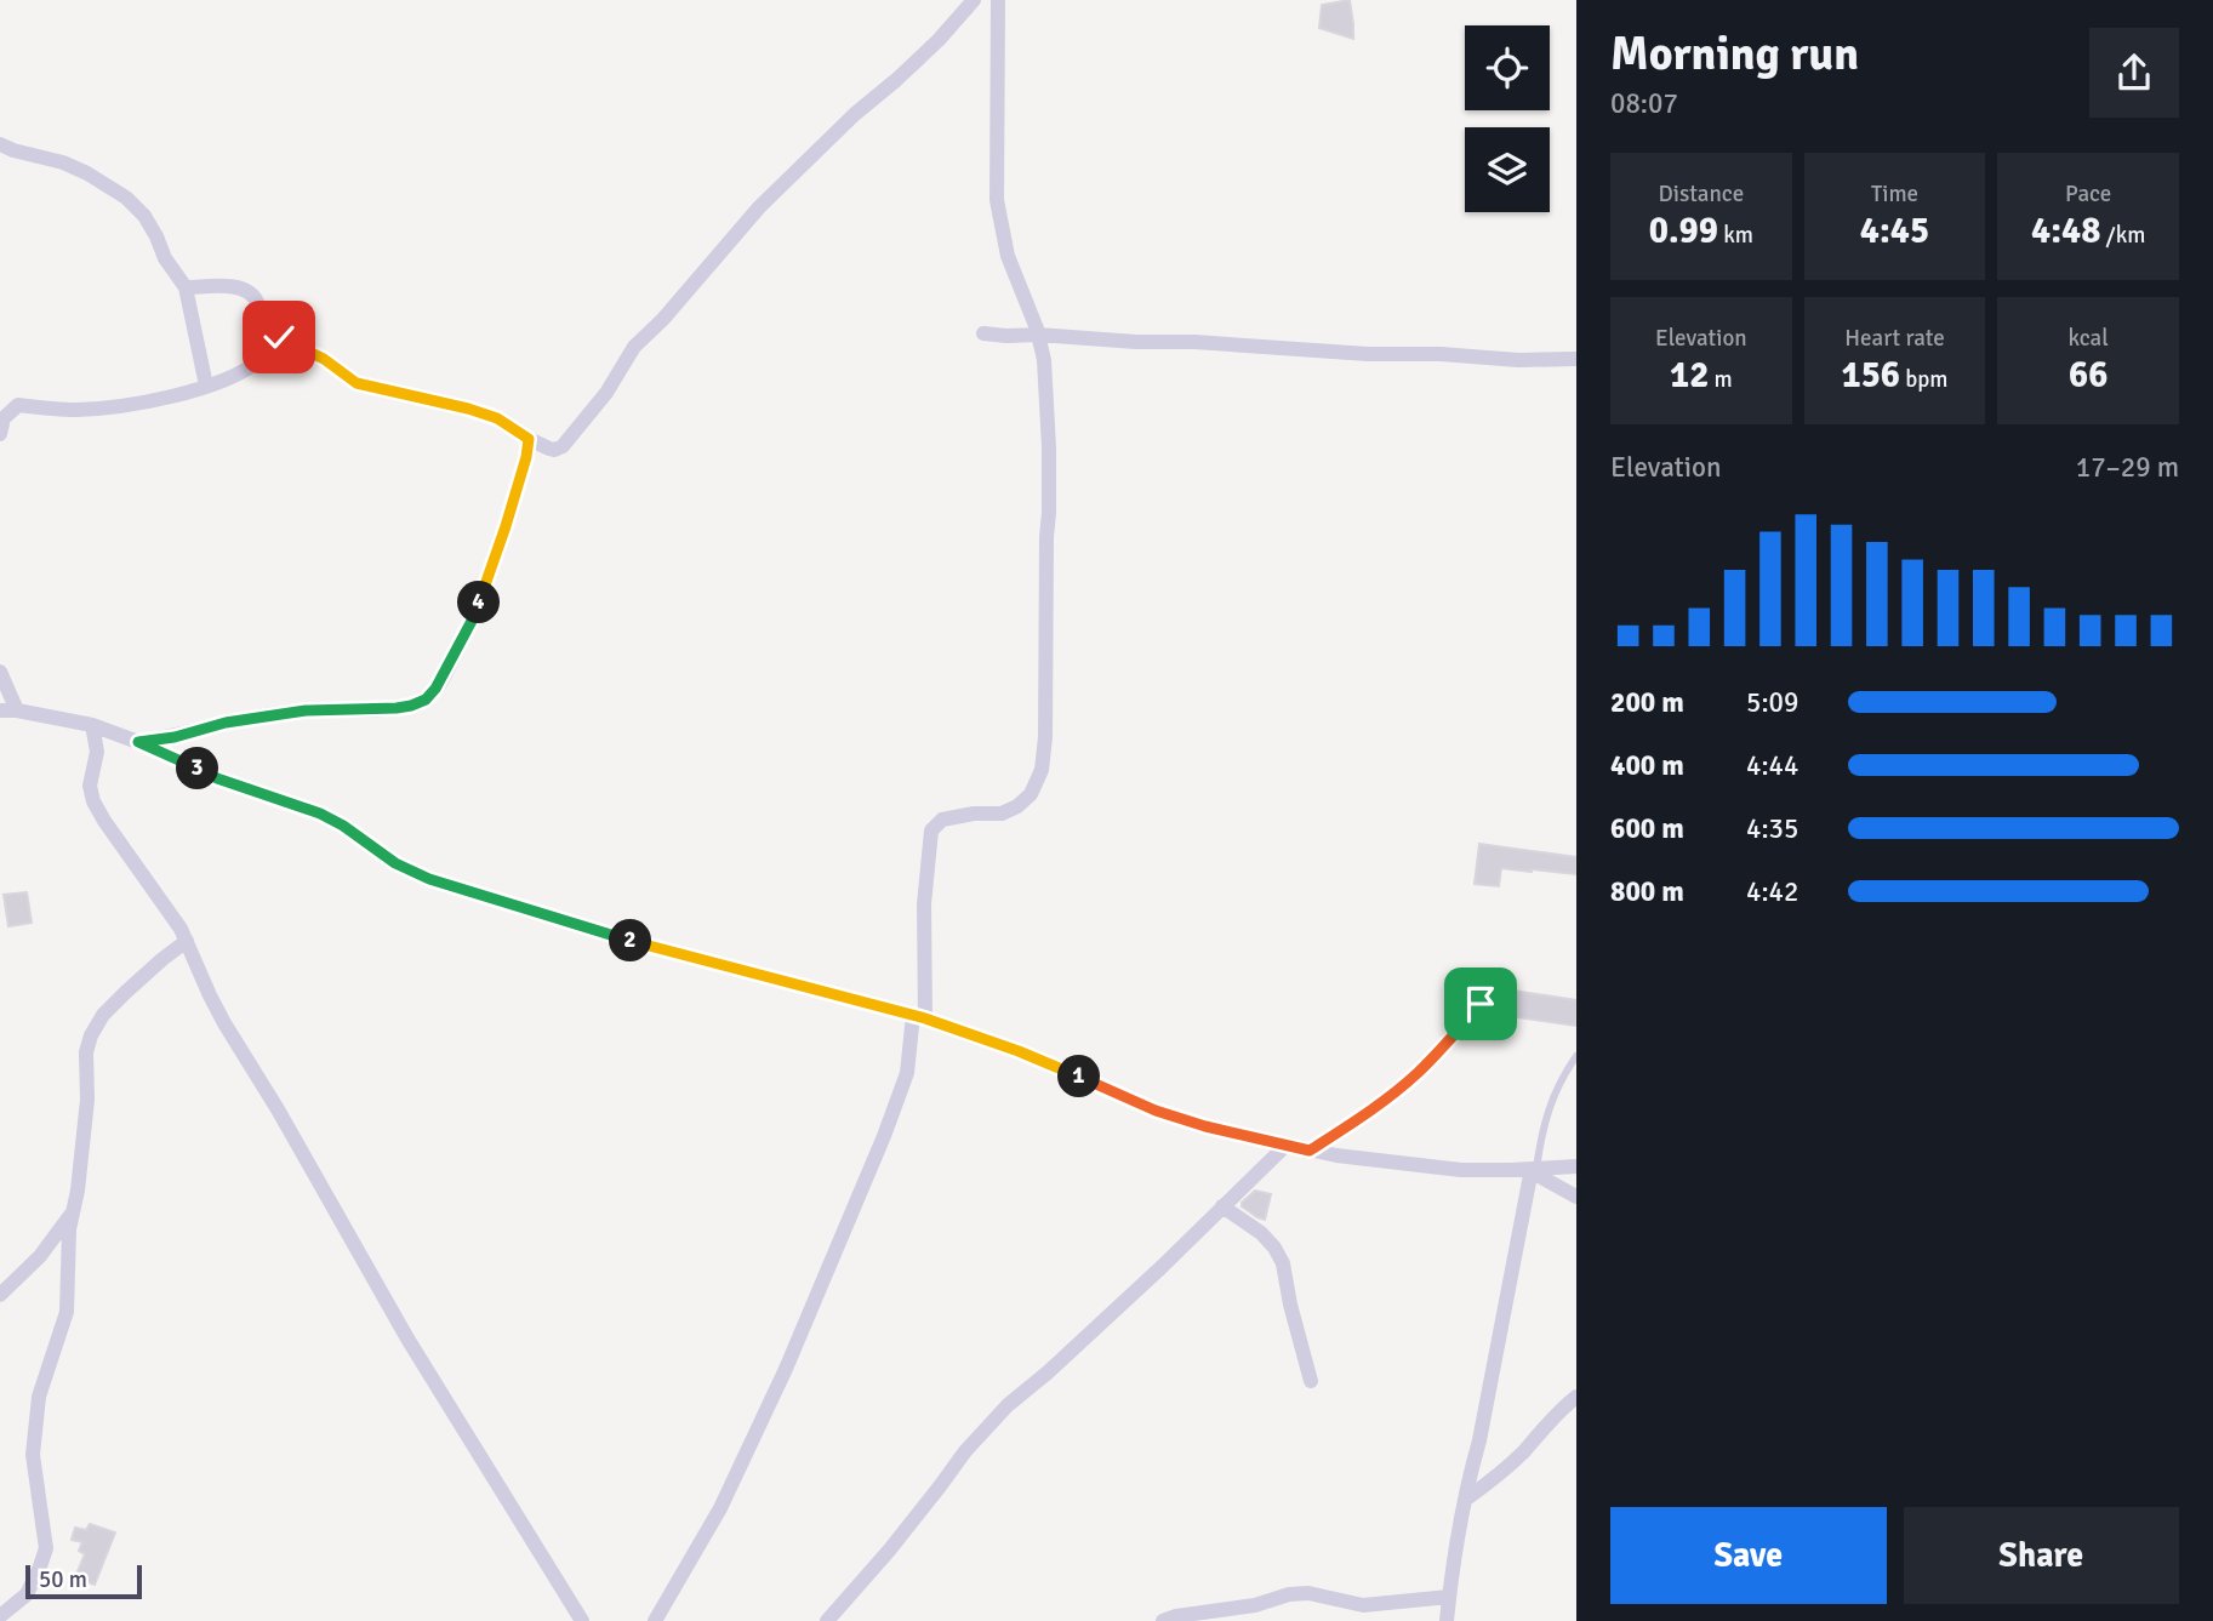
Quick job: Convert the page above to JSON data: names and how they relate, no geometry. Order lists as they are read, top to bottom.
{
  "scale_bar": "50 m",
  "page": {
    "heading": ["Morning run", "08:07"],
    "stats": [
      ["Distance", "0.99 km"],
      ["Time", "4:45"],
      ["Pace", "4:48 /km"],
      ["Elevation", "12 m"],
      ["Heart rate", "156 bpm"],
      ["kcal", "66"]
    ],
    "chart": ["Elevation", "17–29 m"],
    "pins": [
      "4",
      "3",
      "2",
      "1"
    ],
    "list": [
      {
        "name": "200 m",
        "note": "5:09"
      },
      {
        "name": "400 m",
        "note": "4:44"
      },
      {
        "name": "600 m",
        "note": "4:35"
      },
      {
        "name": "800 m",
        "note": "4:42"
      }
    ],
    "buttons": ["Save", "Share"],
    "scale": "50 m"
  }
}
